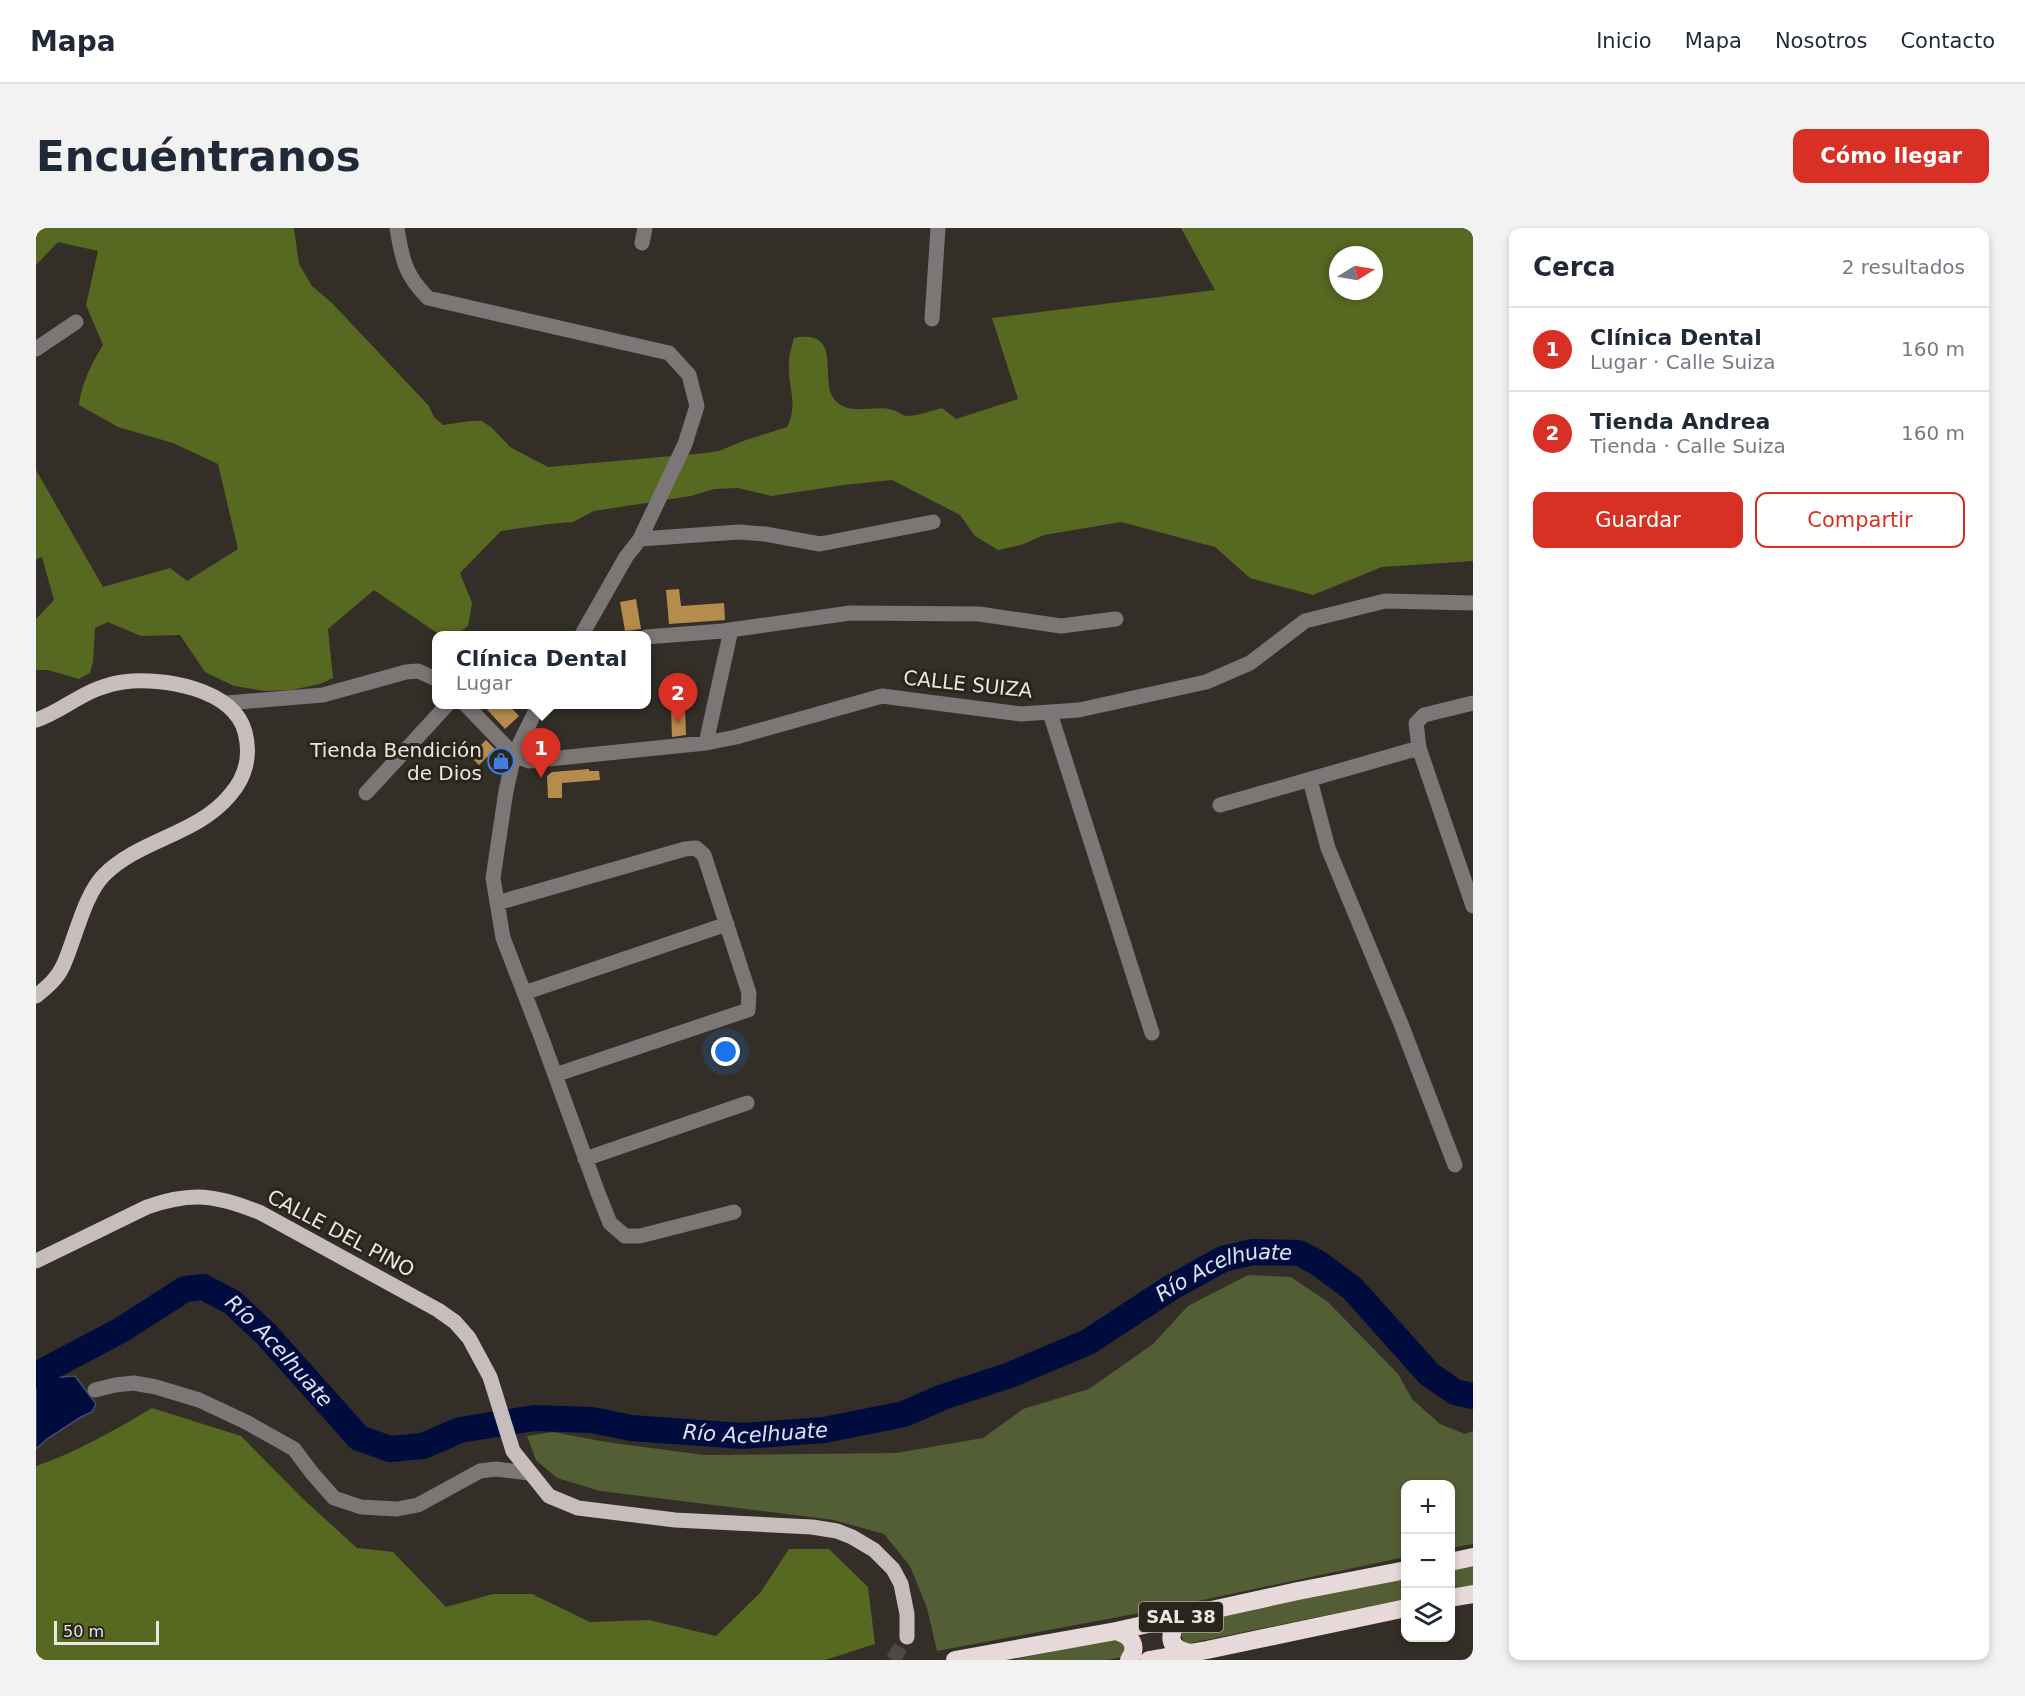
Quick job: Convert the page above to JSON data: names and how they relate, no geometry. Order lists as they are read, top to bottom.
{
  "streets": {
    "highway": ["SAL 38"],
    "main road": ["CALLE DEL PINO"],
    "street": ["CALLE SUIZA"]
  },
  "water": ["Río Acelhuate"],
  "places": {
    "shop": ["Tienda Bendición de Dios"]
  },
  "scale_bar": "50 m",
  "north": "right",
  "page": {
    "header": "Mapa",
    "nav": [
      "Inicio",
      "Mapa",
      "Nosotros",
      "Contacto"
    ],
    "buttons": [
      "Cómo llegar",
      ["Guardar", "Compartir"]
    ],
    "title": "Encuéntranos",
    "heading": ["Cerca", "2 resultados"],
    "list": [
      {
        "mark": "1",
        "name": "Clínica Dental",
        "note": "Lugar · Calle Suiza",
        "value": "160 m"
      },
      {
        "mark": "2",
        "name": "Tienda Andrea",
        "note": "Tienda · Calle Suiza",
        "value": "160 m"
      }
    ],
    "popup": ["Clínica Dental", "Lugar"],
    "pins": ["2", "1"],
    "map_buttons": ["+", "−"],
    "scale": "50 m"
  }
}
